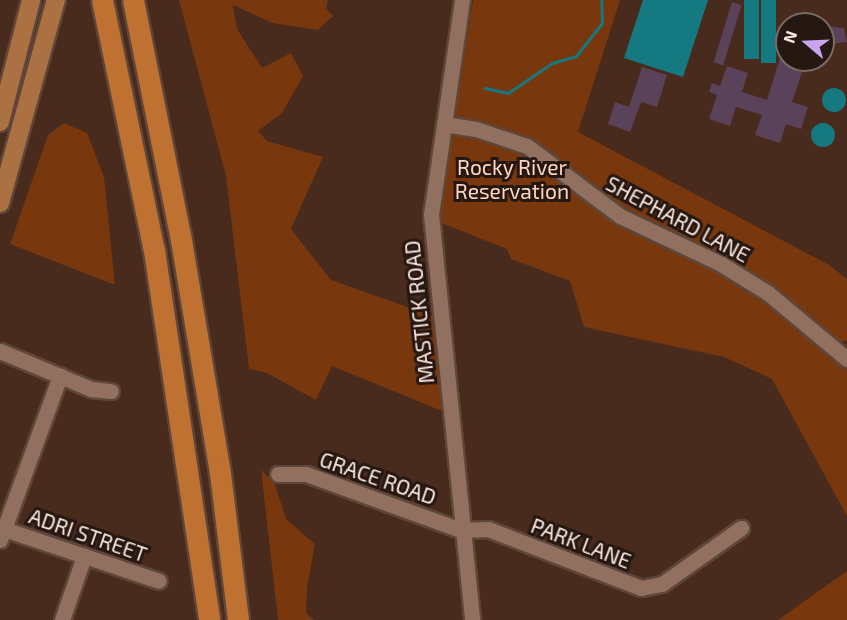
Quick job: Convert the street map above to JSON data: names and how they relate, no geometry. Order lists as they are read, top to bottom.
{
  "streets": {
    "street": [
      "SHEPHARD LANE",
      "MASTICK ROAD",
      "GRACE ROAD",
      "ADRI STREET",
      "PARK LANE"
    ]
  },
  "crossings": [
    ["SHEPHARD LANE", "MASTICK ROAD"],
    ["MASTICK ROAD", "GRACE ROAD"],
    ["MASTICK ROAD", "PARK LANE"],
    ["GRACE ROAD", "PARK LANE"]
  ],
  "parks": ["Rocky River Reservation"],
  "north": "left"
}
